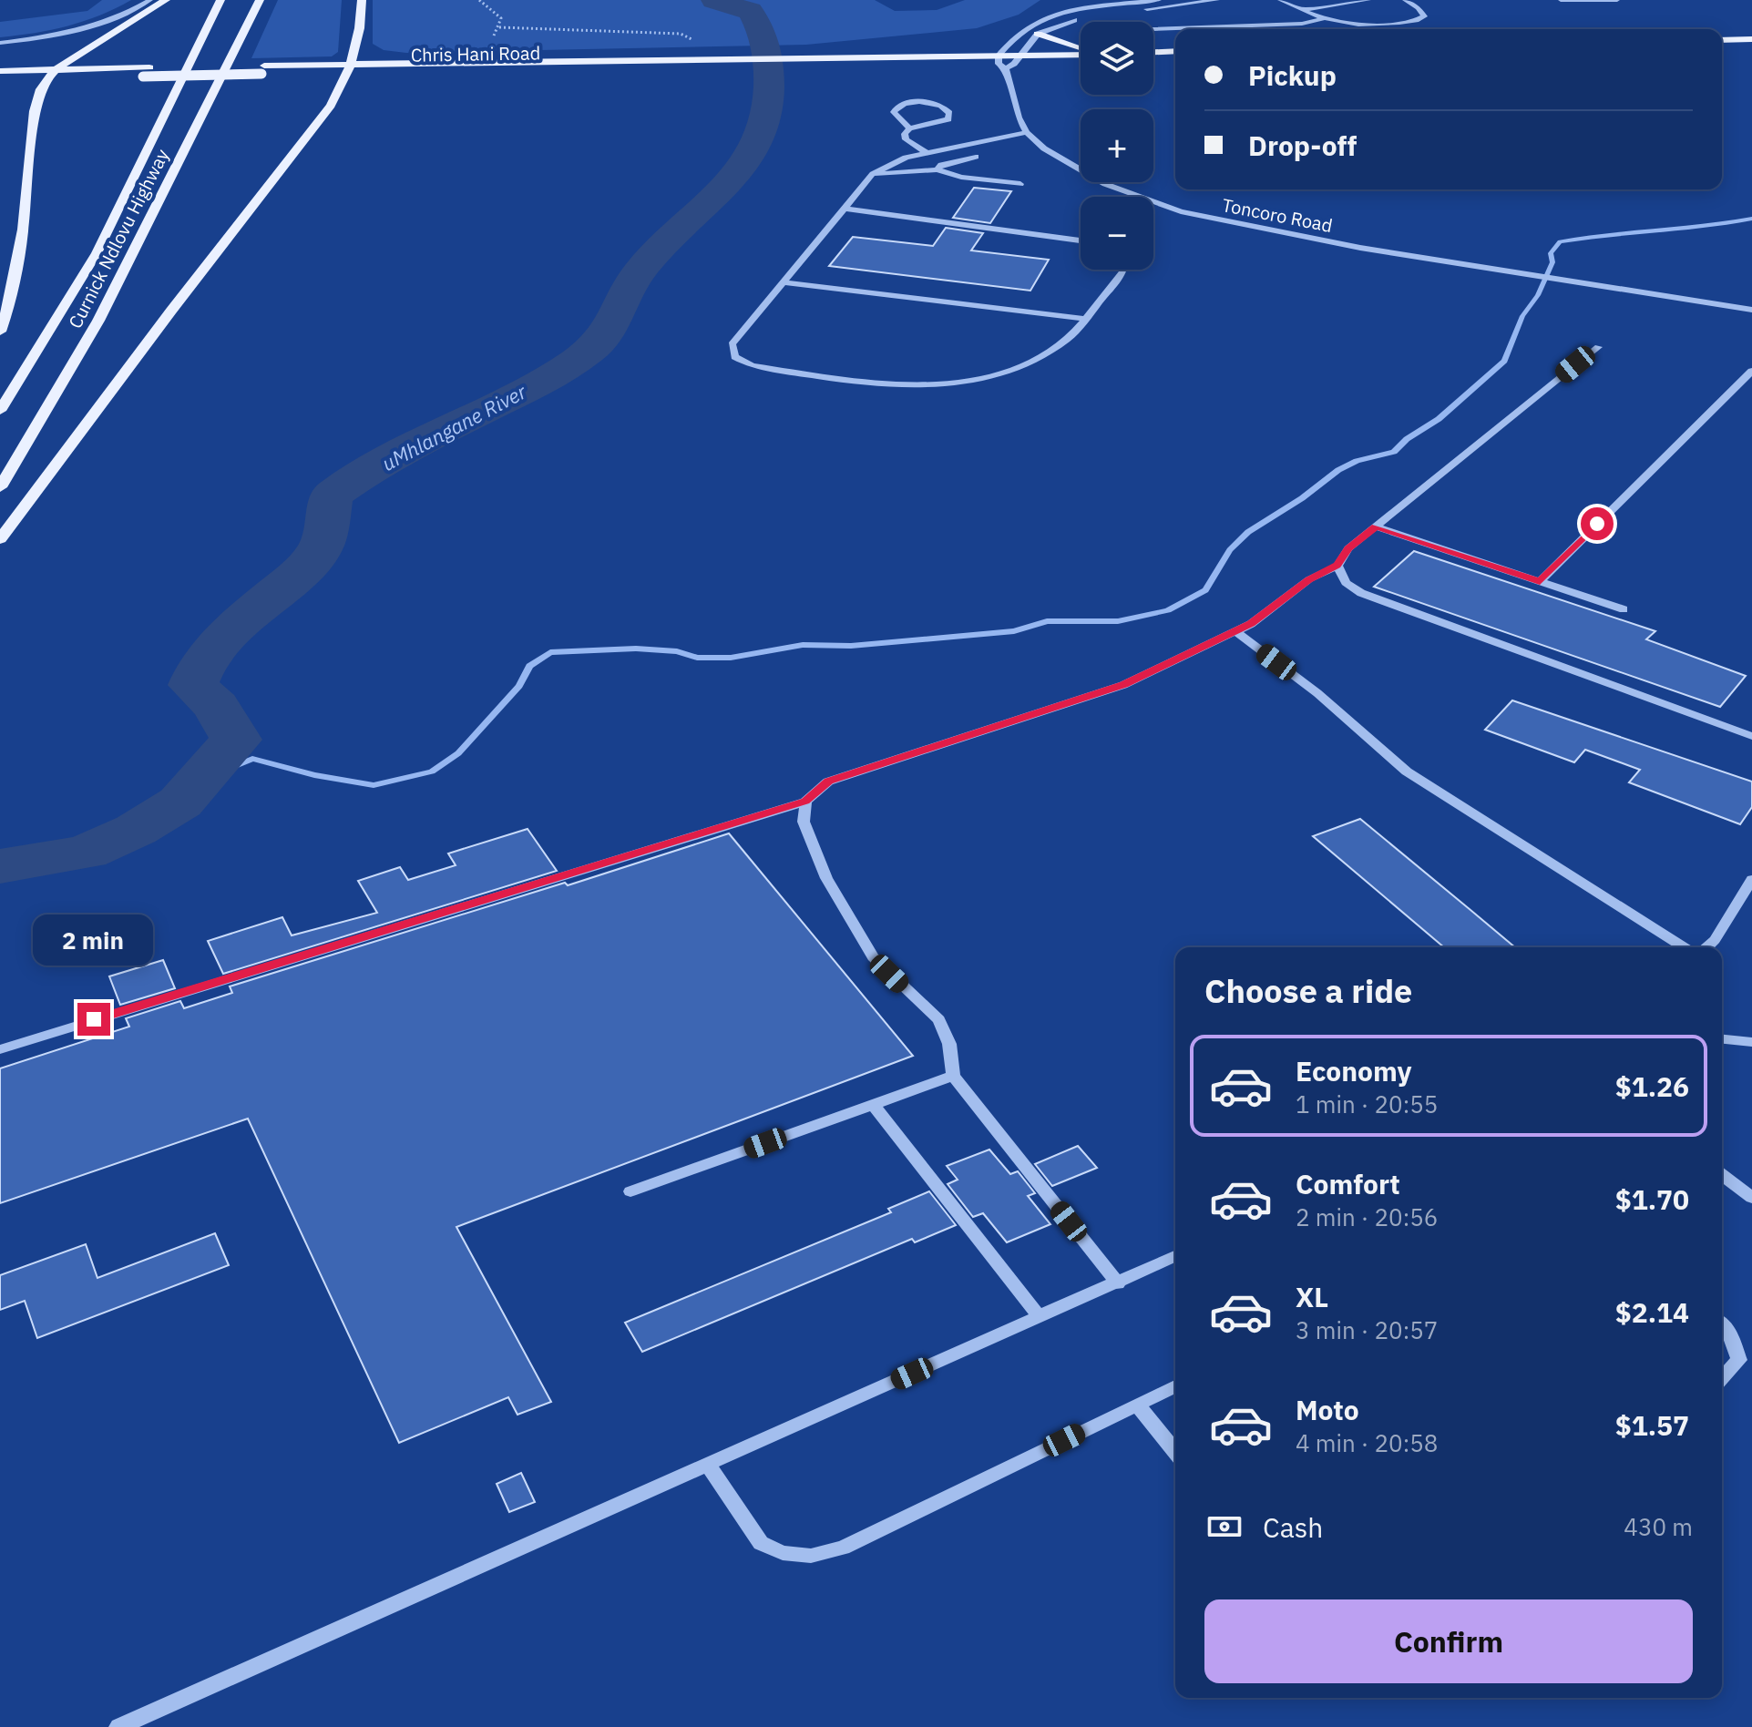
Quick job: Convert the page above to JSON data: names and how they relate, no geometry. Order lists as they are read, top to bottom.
{
  "streets": {
    "main road": ["Chris Hani Road", "Curnick Ndlovu Highway"],
    "street": ["Toncoro Road"]
  },
  "crossings": [
    ["Chris Hani Road", "Toncoro Road"]
  ],
  "water": ["uMhlangane River"],
  "page": {
    "map_buttons": ["+", "−"],
    "banner": ["Pickup", "Drop-off"],
    "bubble": "2 min",
    "heading": "Choose a ride",
    "list": [
      {
        "name": "Economy",
        "note": "1 min · 20:55",
        "value": "$1.26"
      },
      {
        "name": "Comfort",
        "note": "2 min · 20:56",
        "value": "$1.70"
      },
      {
        "name": "XL",
        "note": "3 min · 20:57",
        "value": "$2.14"
      },
      {
        "name": "Moto",
        "note": "4 min · 20:58",
        "value": "$1.57"
      }
    ],
    "pay": ["Cash", "430 m"],
    "buttons": "Confirm"
  }
}
